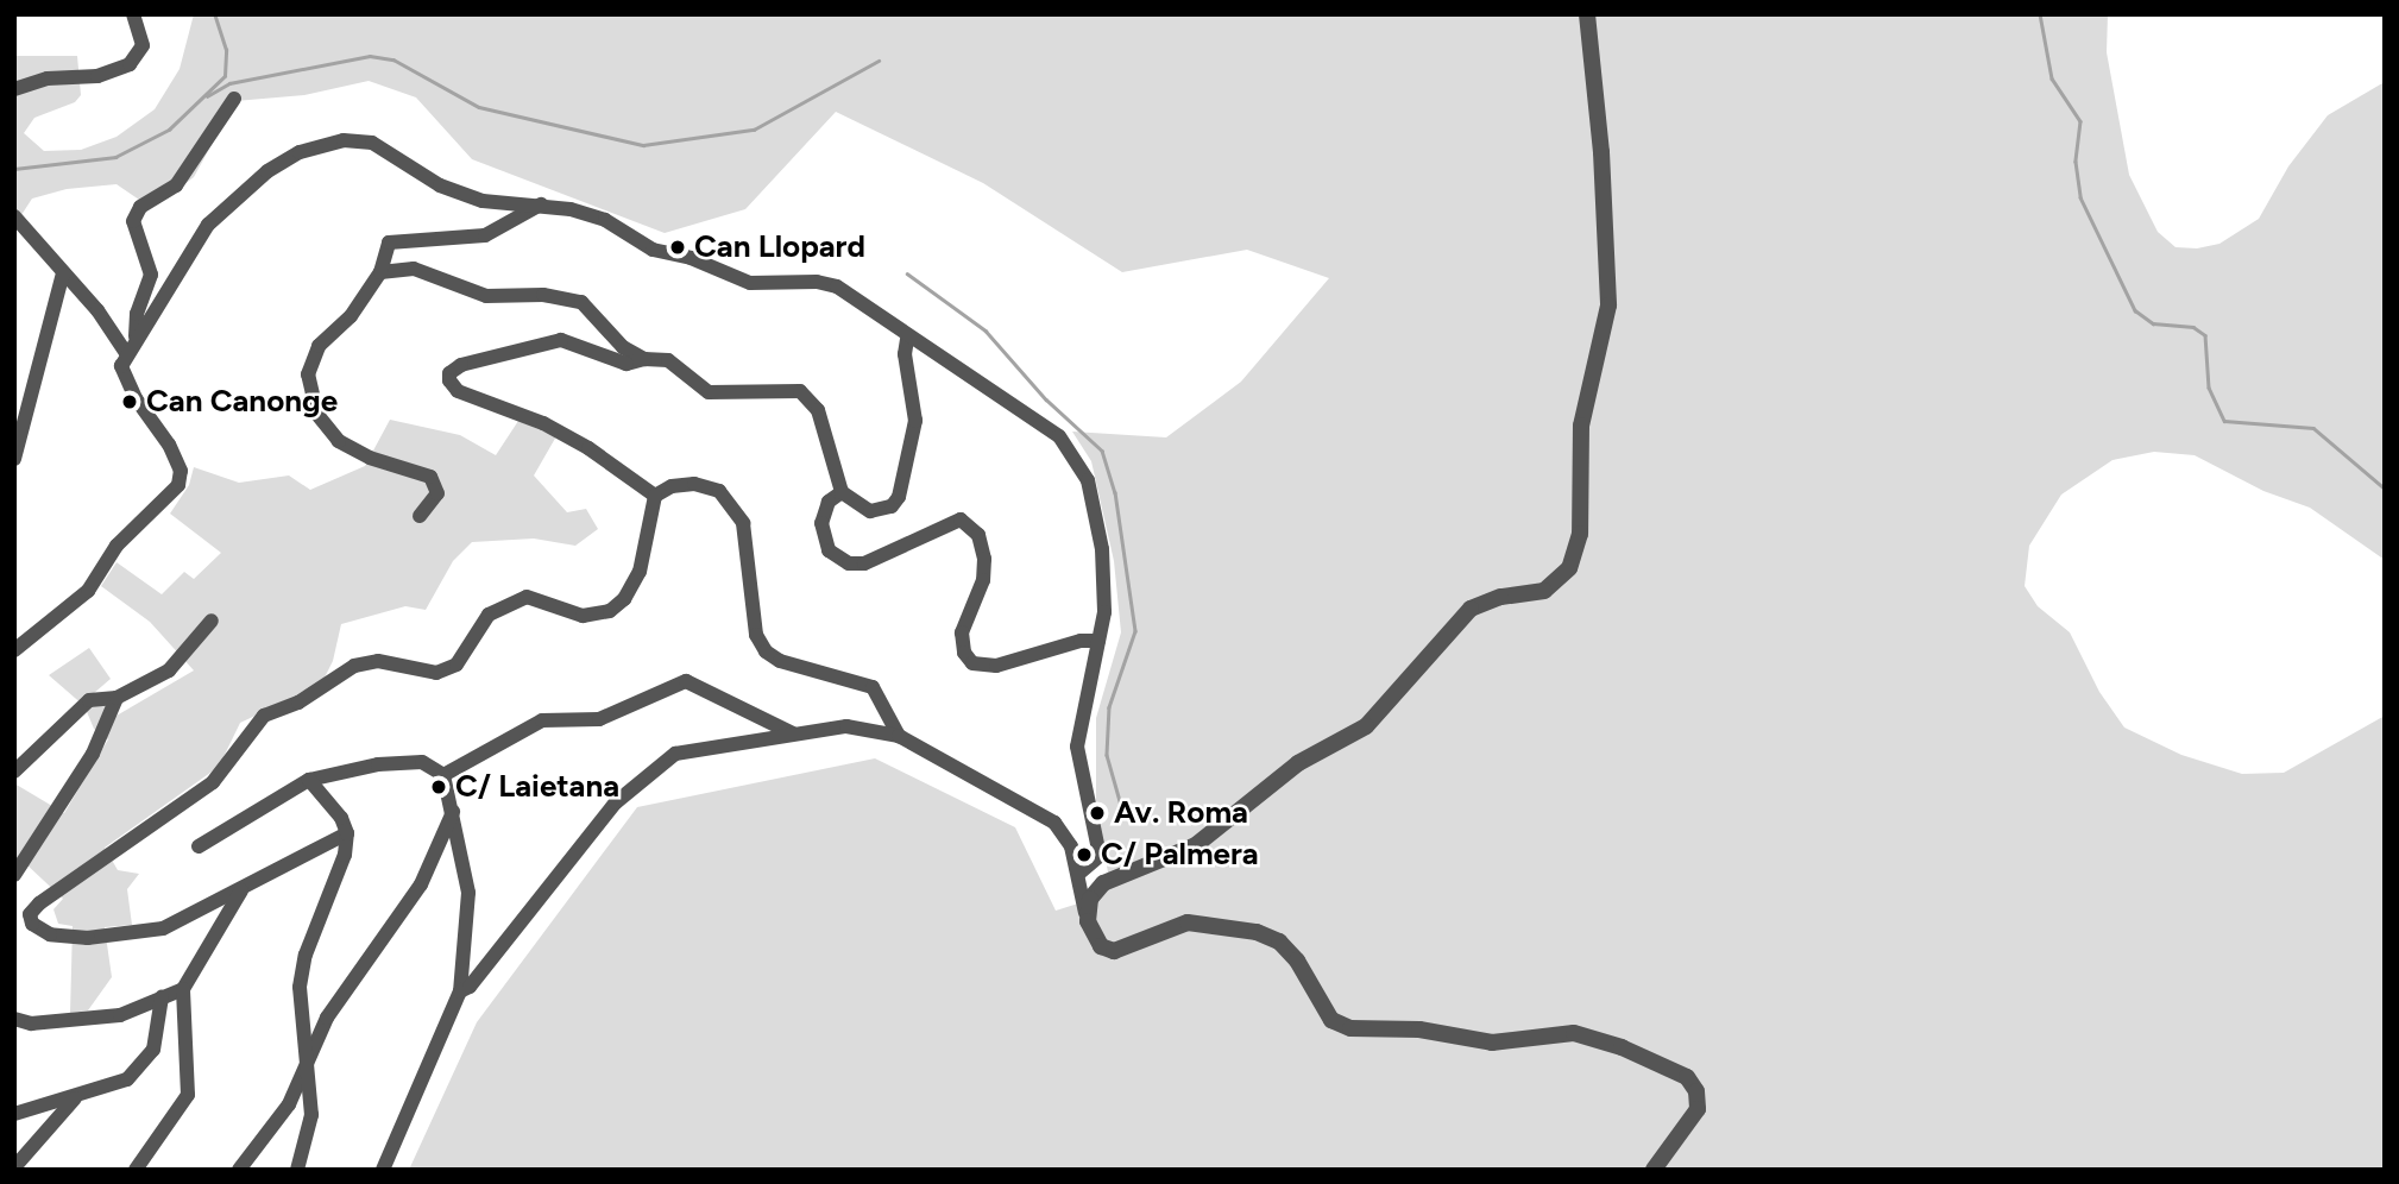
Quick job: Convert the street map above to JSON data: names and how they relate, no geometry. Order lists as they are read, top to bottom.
{
  "places": [
    "Can Llopard",
    "Can Canonge",
    "C/ Laietana",
    "Av. Roma",
    "C/ Palmera"
  ]
}
